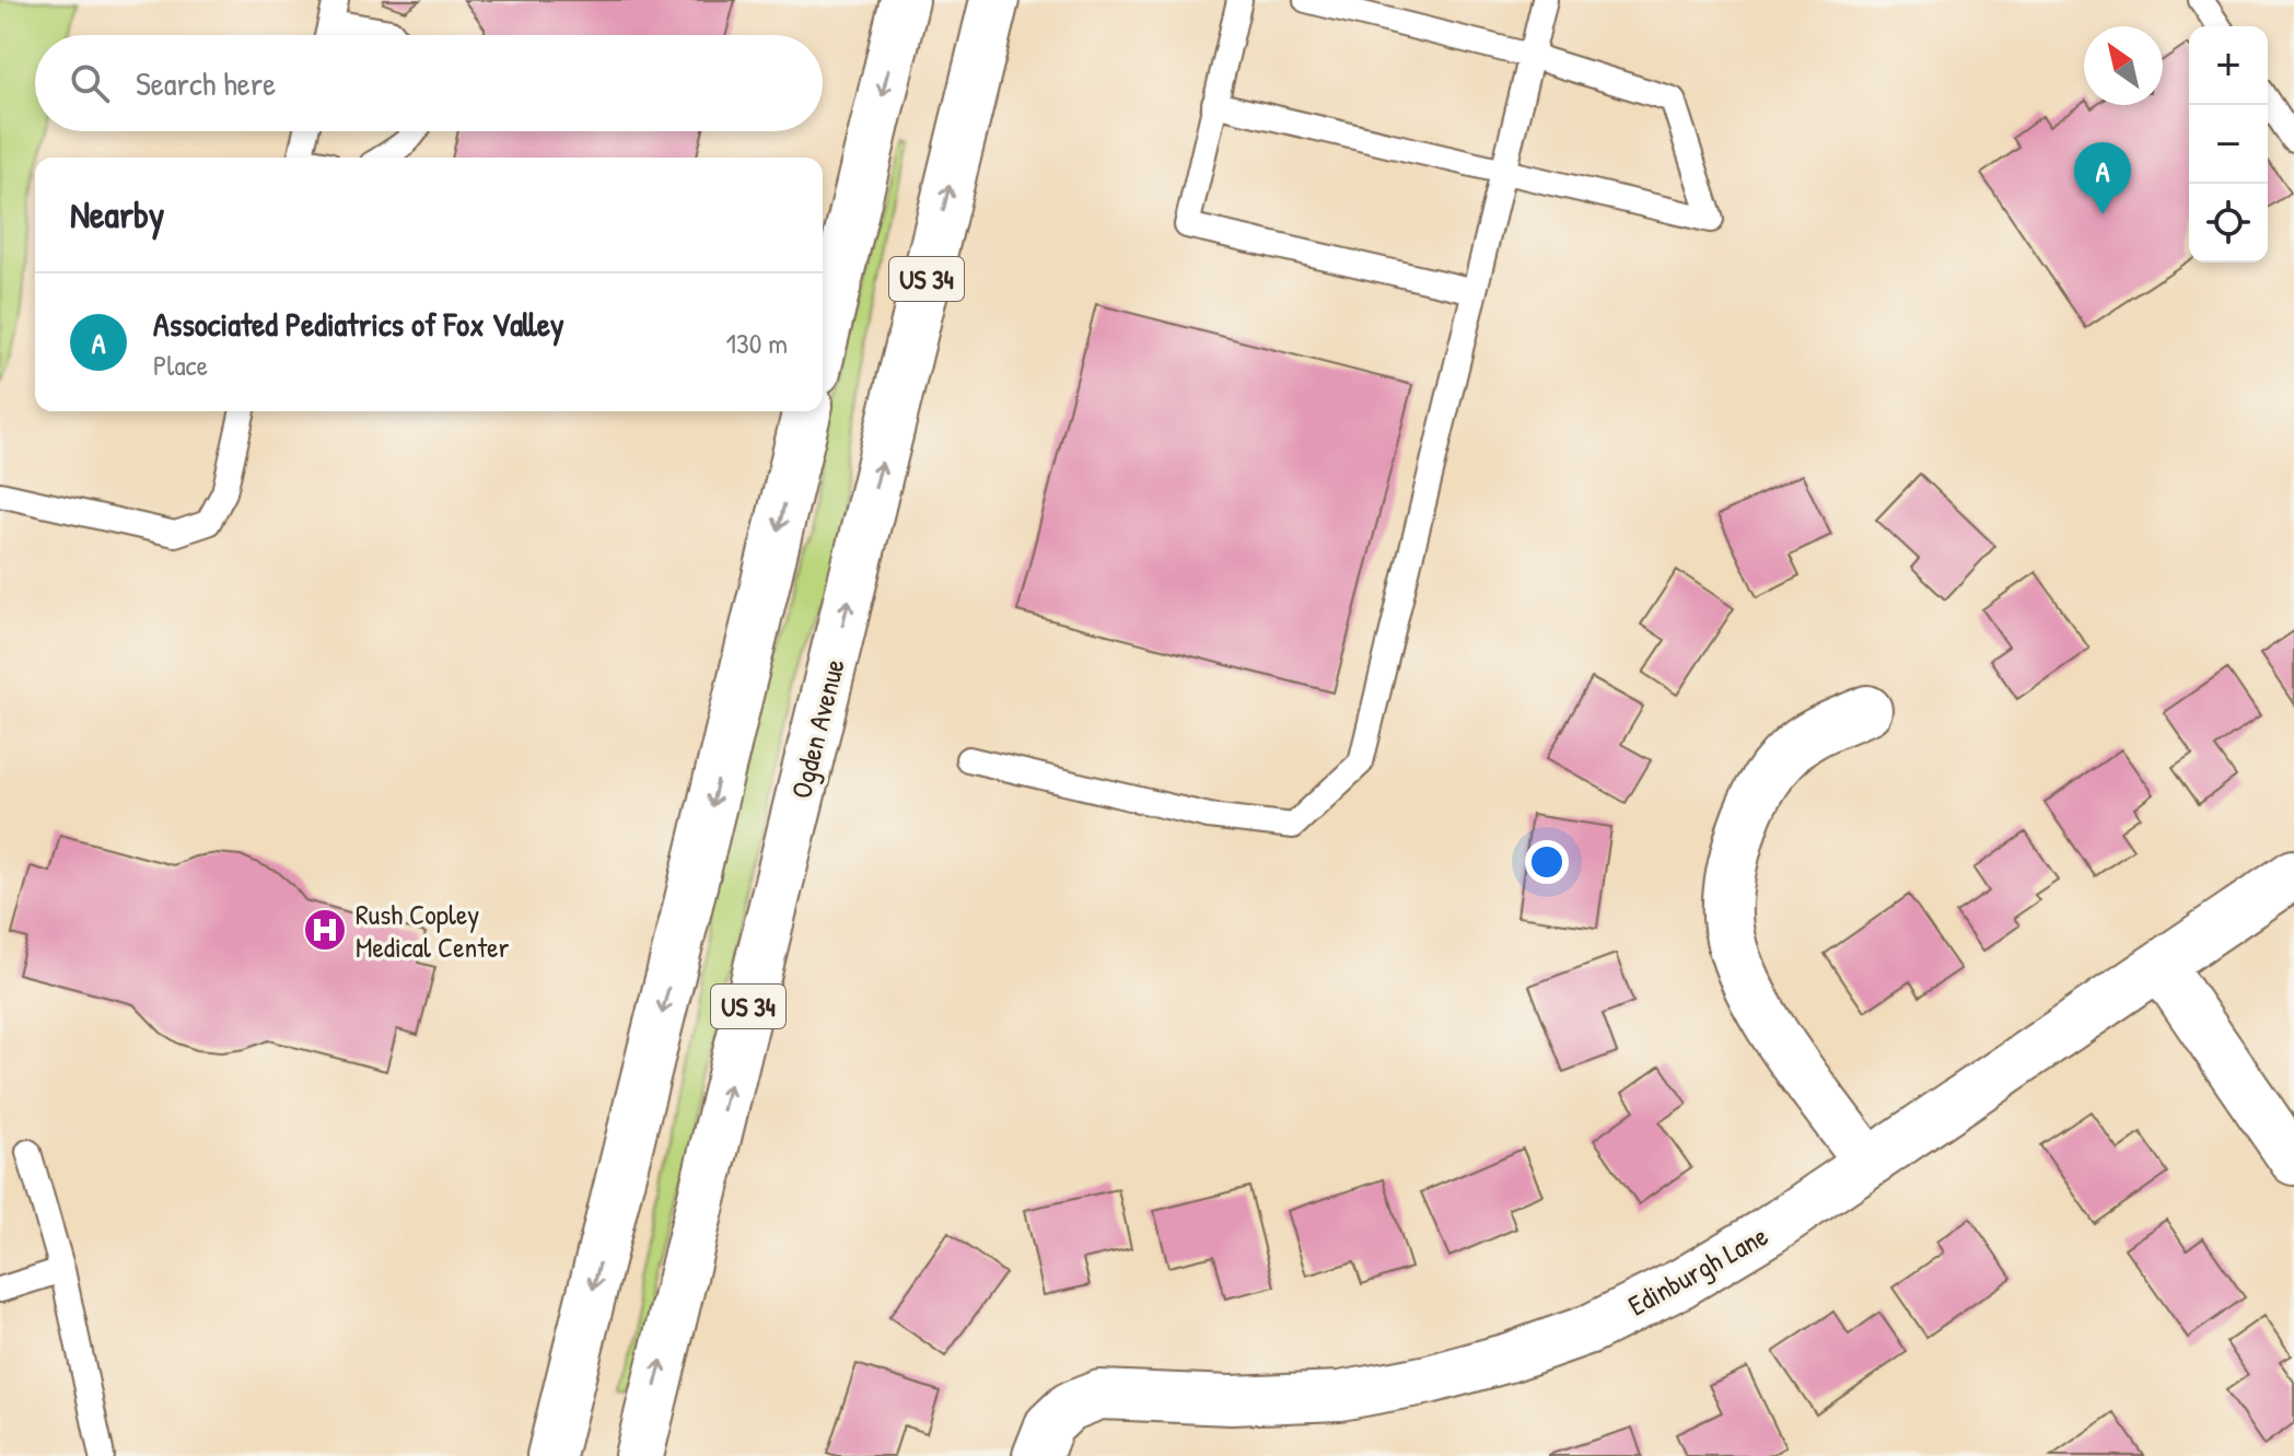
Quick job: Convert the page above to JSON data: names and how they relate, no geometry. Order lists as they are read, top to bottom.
{
  "streets": {
    "main road": ["US 34", "Ogden Avenue", "Edinburgh Lane"]
  },
  "places": {
    "hospital": ["Rush Copley Medical Center"]
  },
  "north": "top left",
  "page": {
    "map_buttons": ["+", "−"],
    "search": "Search here",
    "pins": "A",
    "heading": "Nearby",
    "list": [
      {
        "mark": "A",
        "name": "Associated Pediatrics of Fox Valley",
        "note": "Place",
        "value": "130 m"
      }
    ]
  }
}
